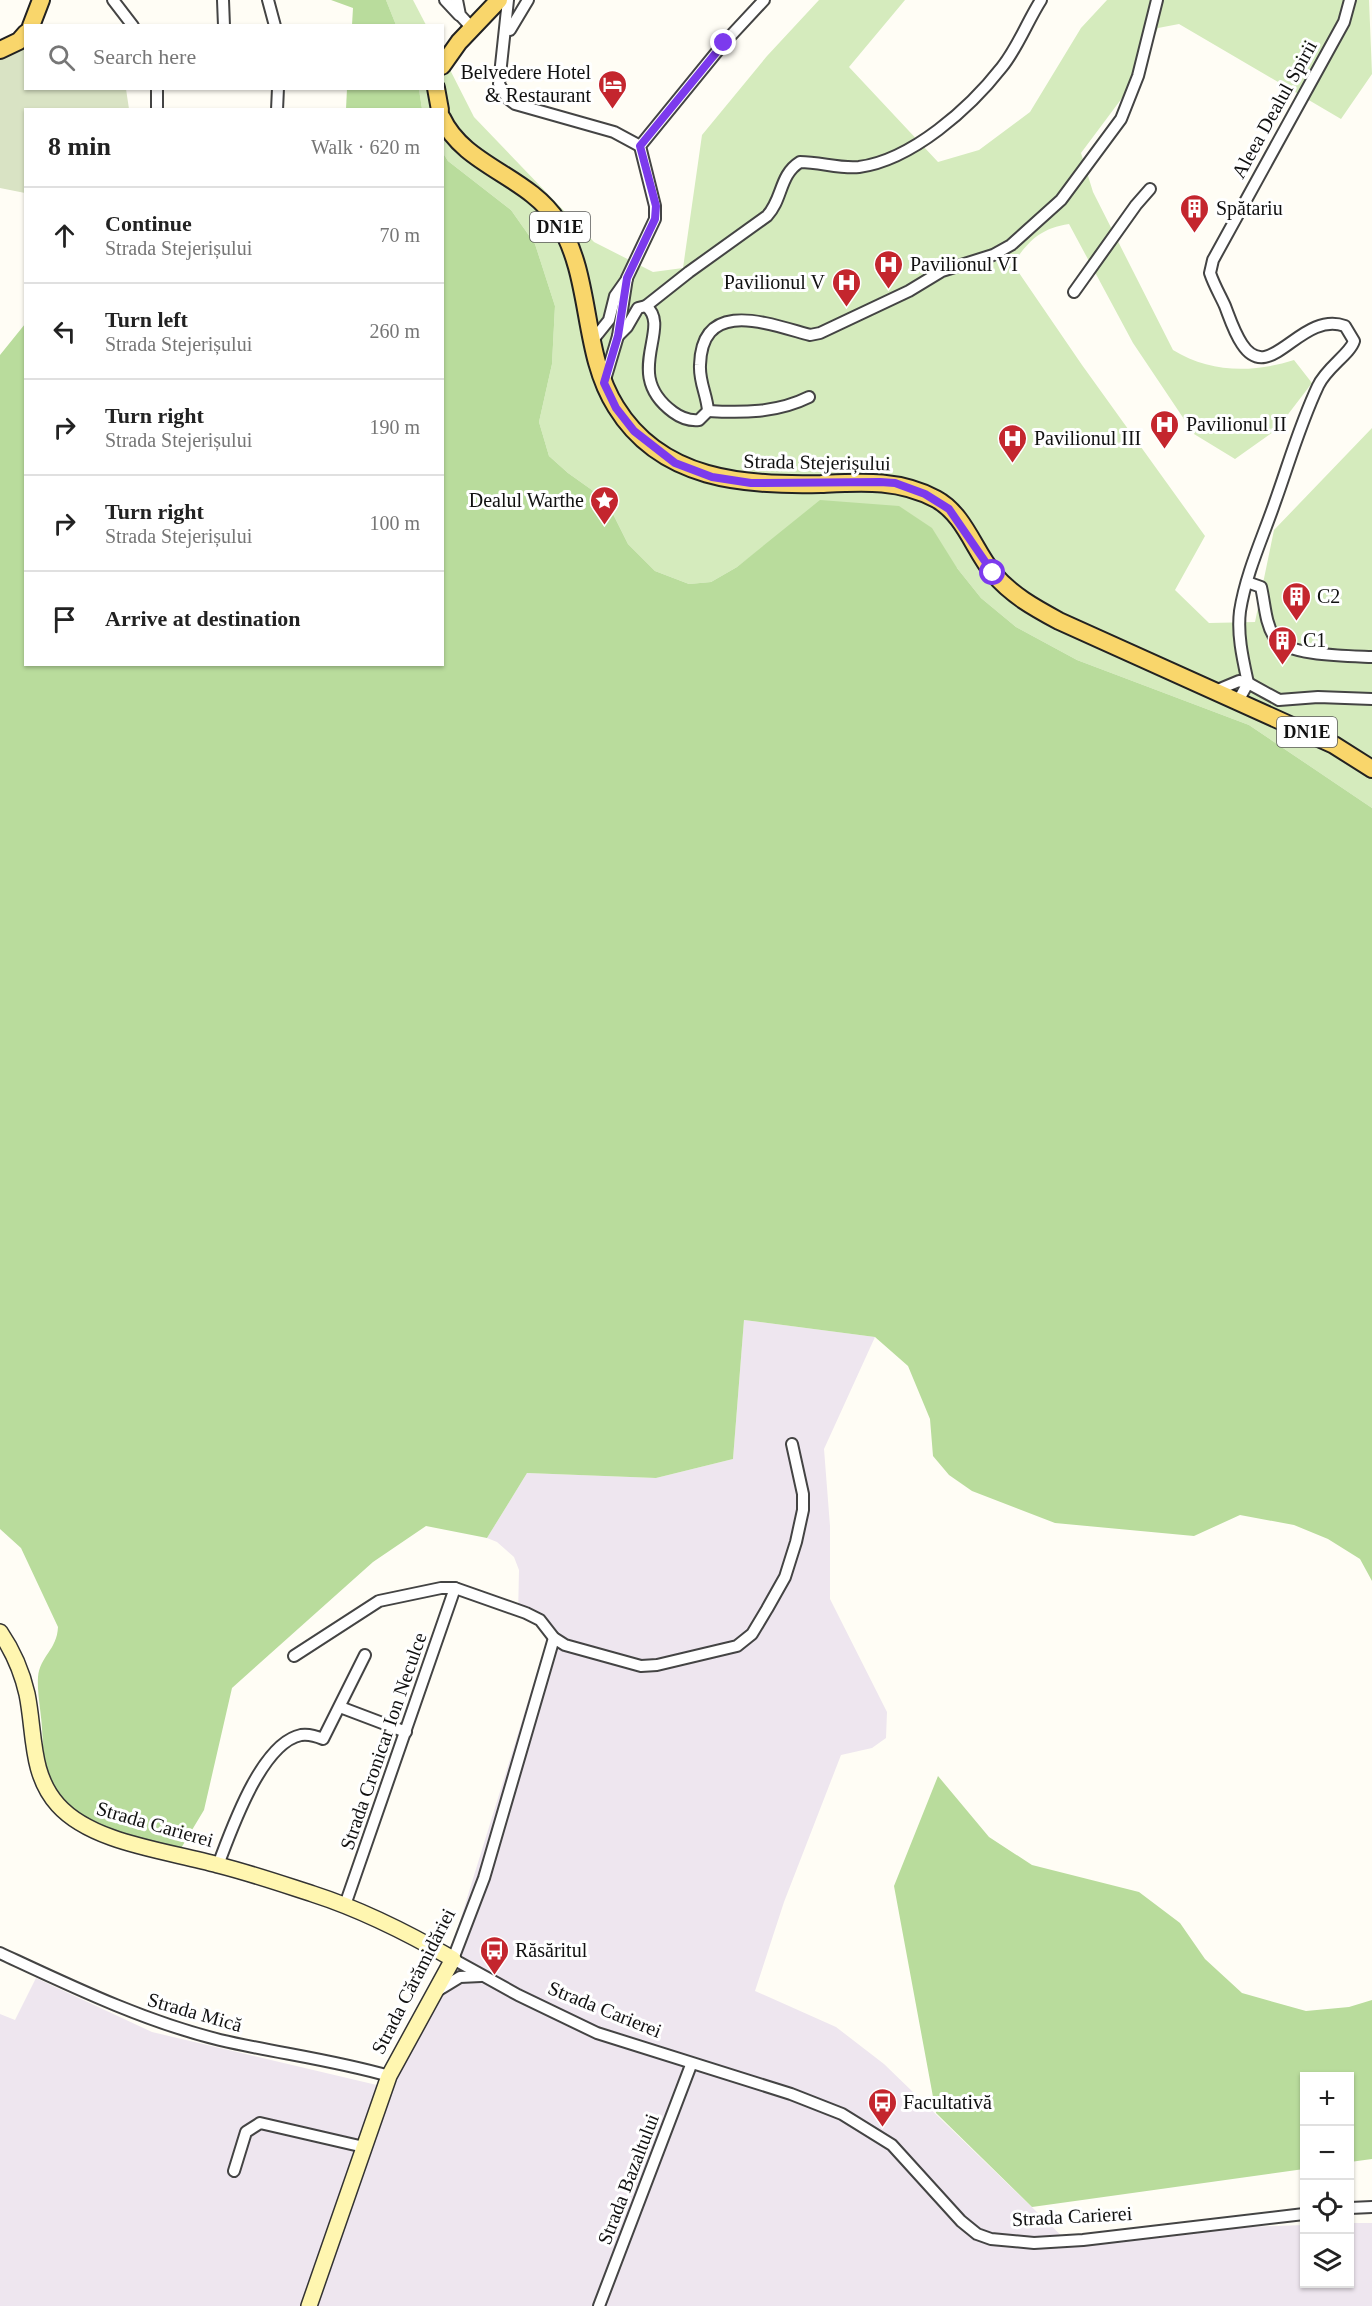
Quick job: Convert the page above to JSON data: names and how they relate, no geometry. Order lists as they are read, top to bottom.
{
  "streets": {
    "main road": ["DN1E", "Strada Stejerișului"],
    "street": [
      "Aleea Dealul Spirii",
      "Strada Cronicar Ion Neculce",
      "Strada Carierei",
      "Strada Cărămidăriei",
      "Strada Mică",
      "Strada Bazaltului"
    ]
  },
  "crossings": [
    ["DN1E", "Strada Stejerișului"],
    ["Strada Cronicar Ion Neculce", "Strada Carierei"],
    ["Strada Carierei", "Strada Cărămidăriei"],
    ["Strada Carierei", "Strada Bazaltului"],
    ["Strada Cărămidăriei", "Strada Mică"]
  ],
  "places": {
    "hotel": ["Belvedere Hotel & Restaurant"],
    "building": ["Spătariu", "C2", "C1"],
    "hospital": [
      "Pavilionul VI",
      "Pavilionul V",
      "Pavilionul II",
      "Pavilionul III"
    ],
    "place": ["Dealul Warthe"],
    "bus stop": ["Răsăritul", "Facultativă"]
  },
  "page": {
    "search": "Search here",
    "heading": ["8 min", "Walk · 620 m"],
    "list": [
      ["Continue", "Strada Stejerișului", "70 m"],
      ["Turn left", "Strada Stejerișului", "260 m"],
      ["Turn right", "Strada Stejerișului", "190 m"],
      ["Turn right", "Strada Stejerișului", "100 m"],
      "Arrive at destination"
    ],
    "map_buttons": ["+", "−"]
  }
}
